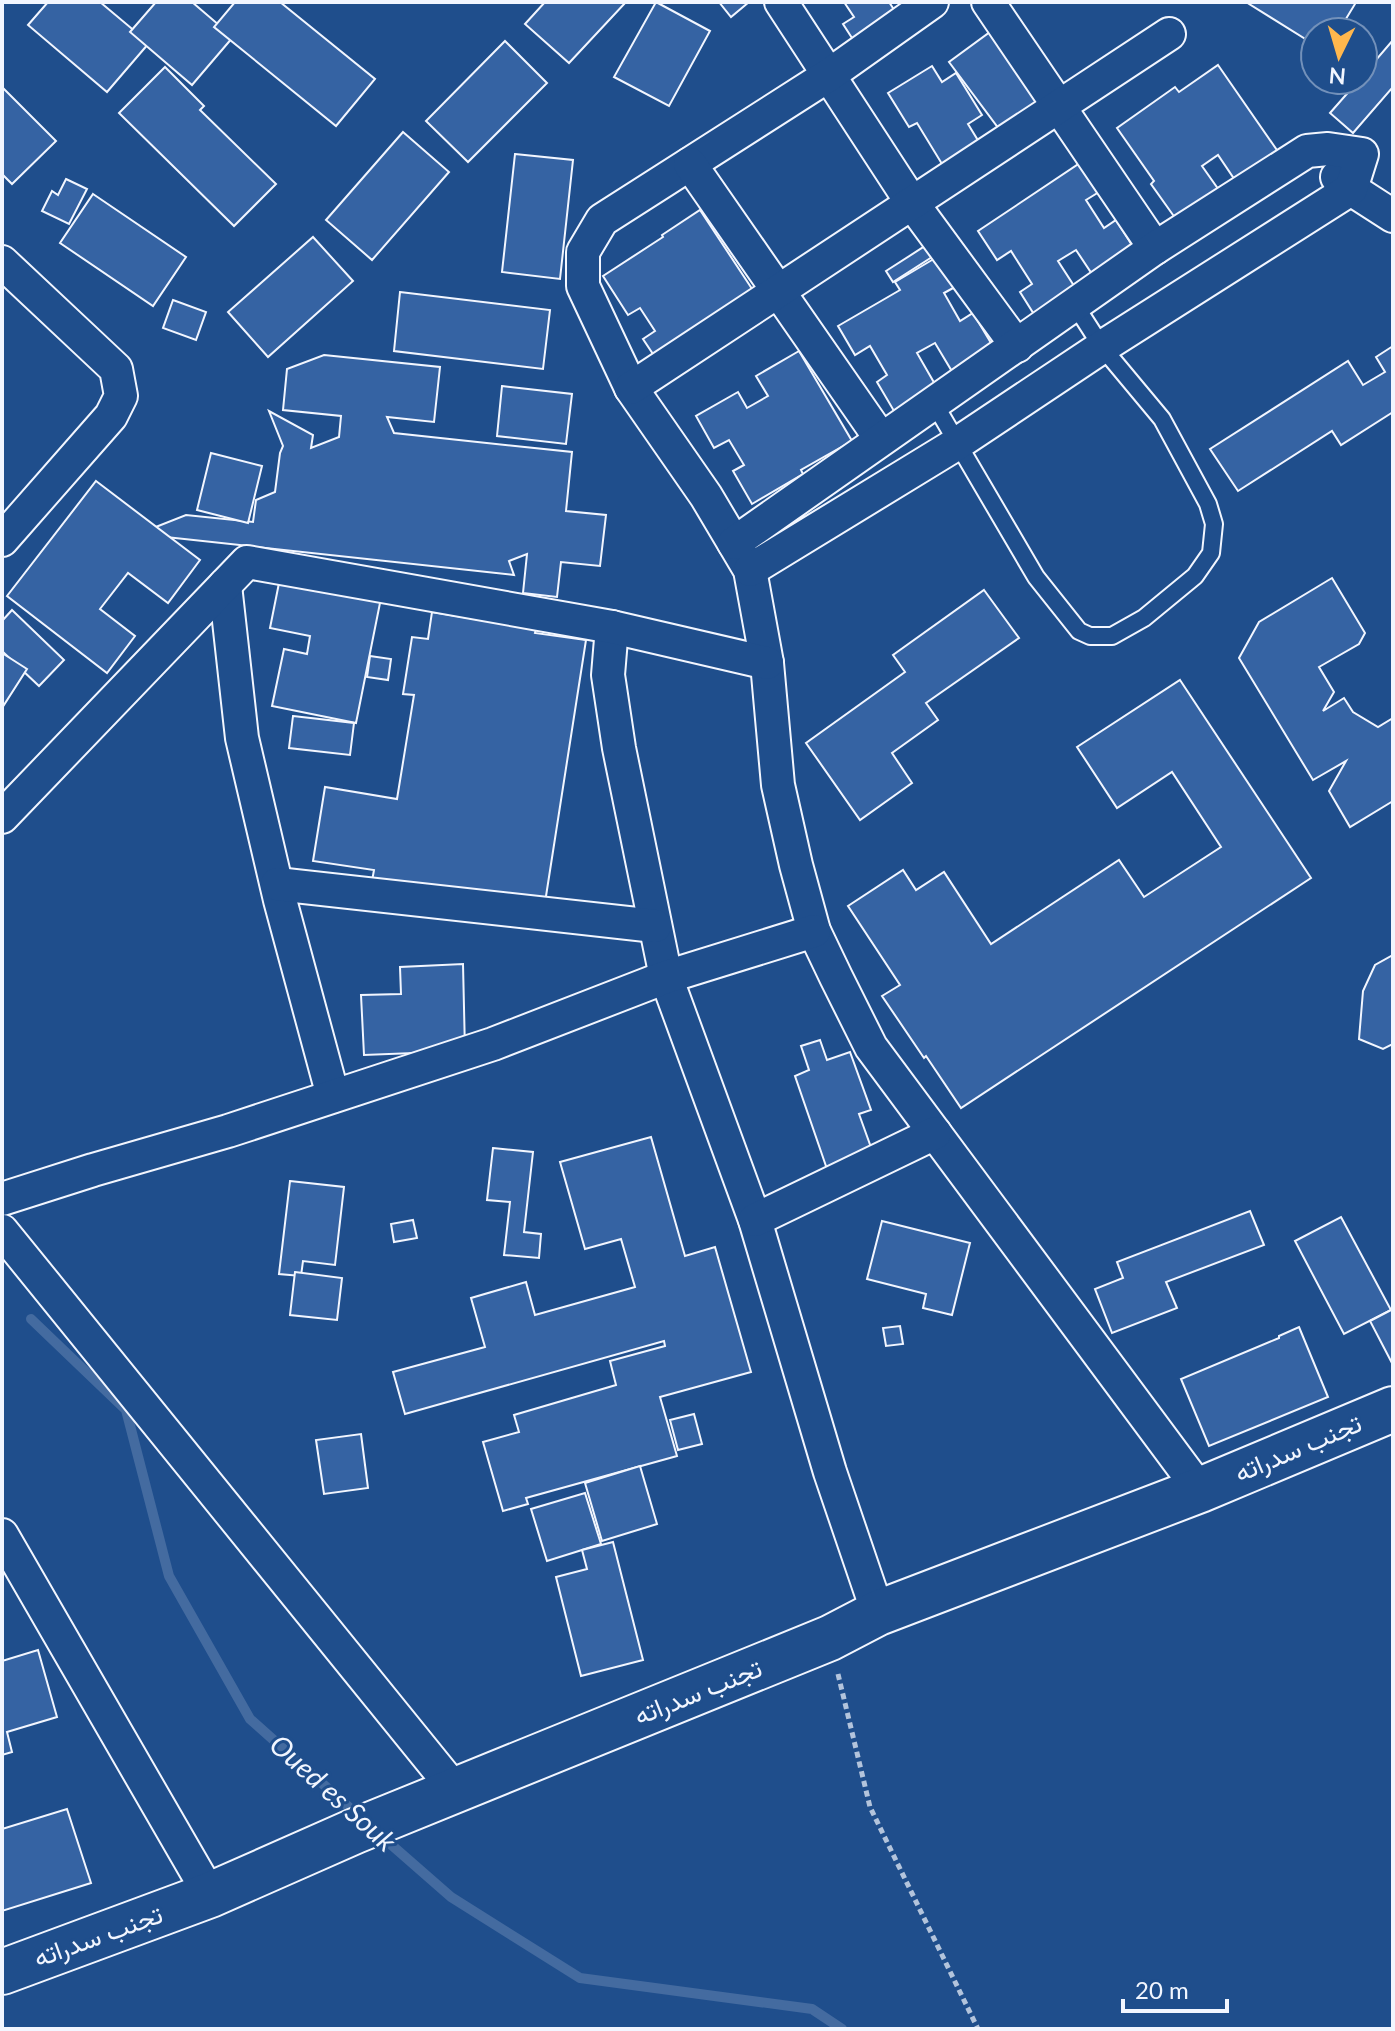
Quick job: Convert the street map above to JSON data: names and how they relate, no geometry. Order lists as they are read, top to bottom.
{
  "streets": {
    "highway": ["تجنب سدراته"]
  },
  "water": ["Oued es Souk"],
  "scale_bar": "20 m",
  "north": "bottom"
}
